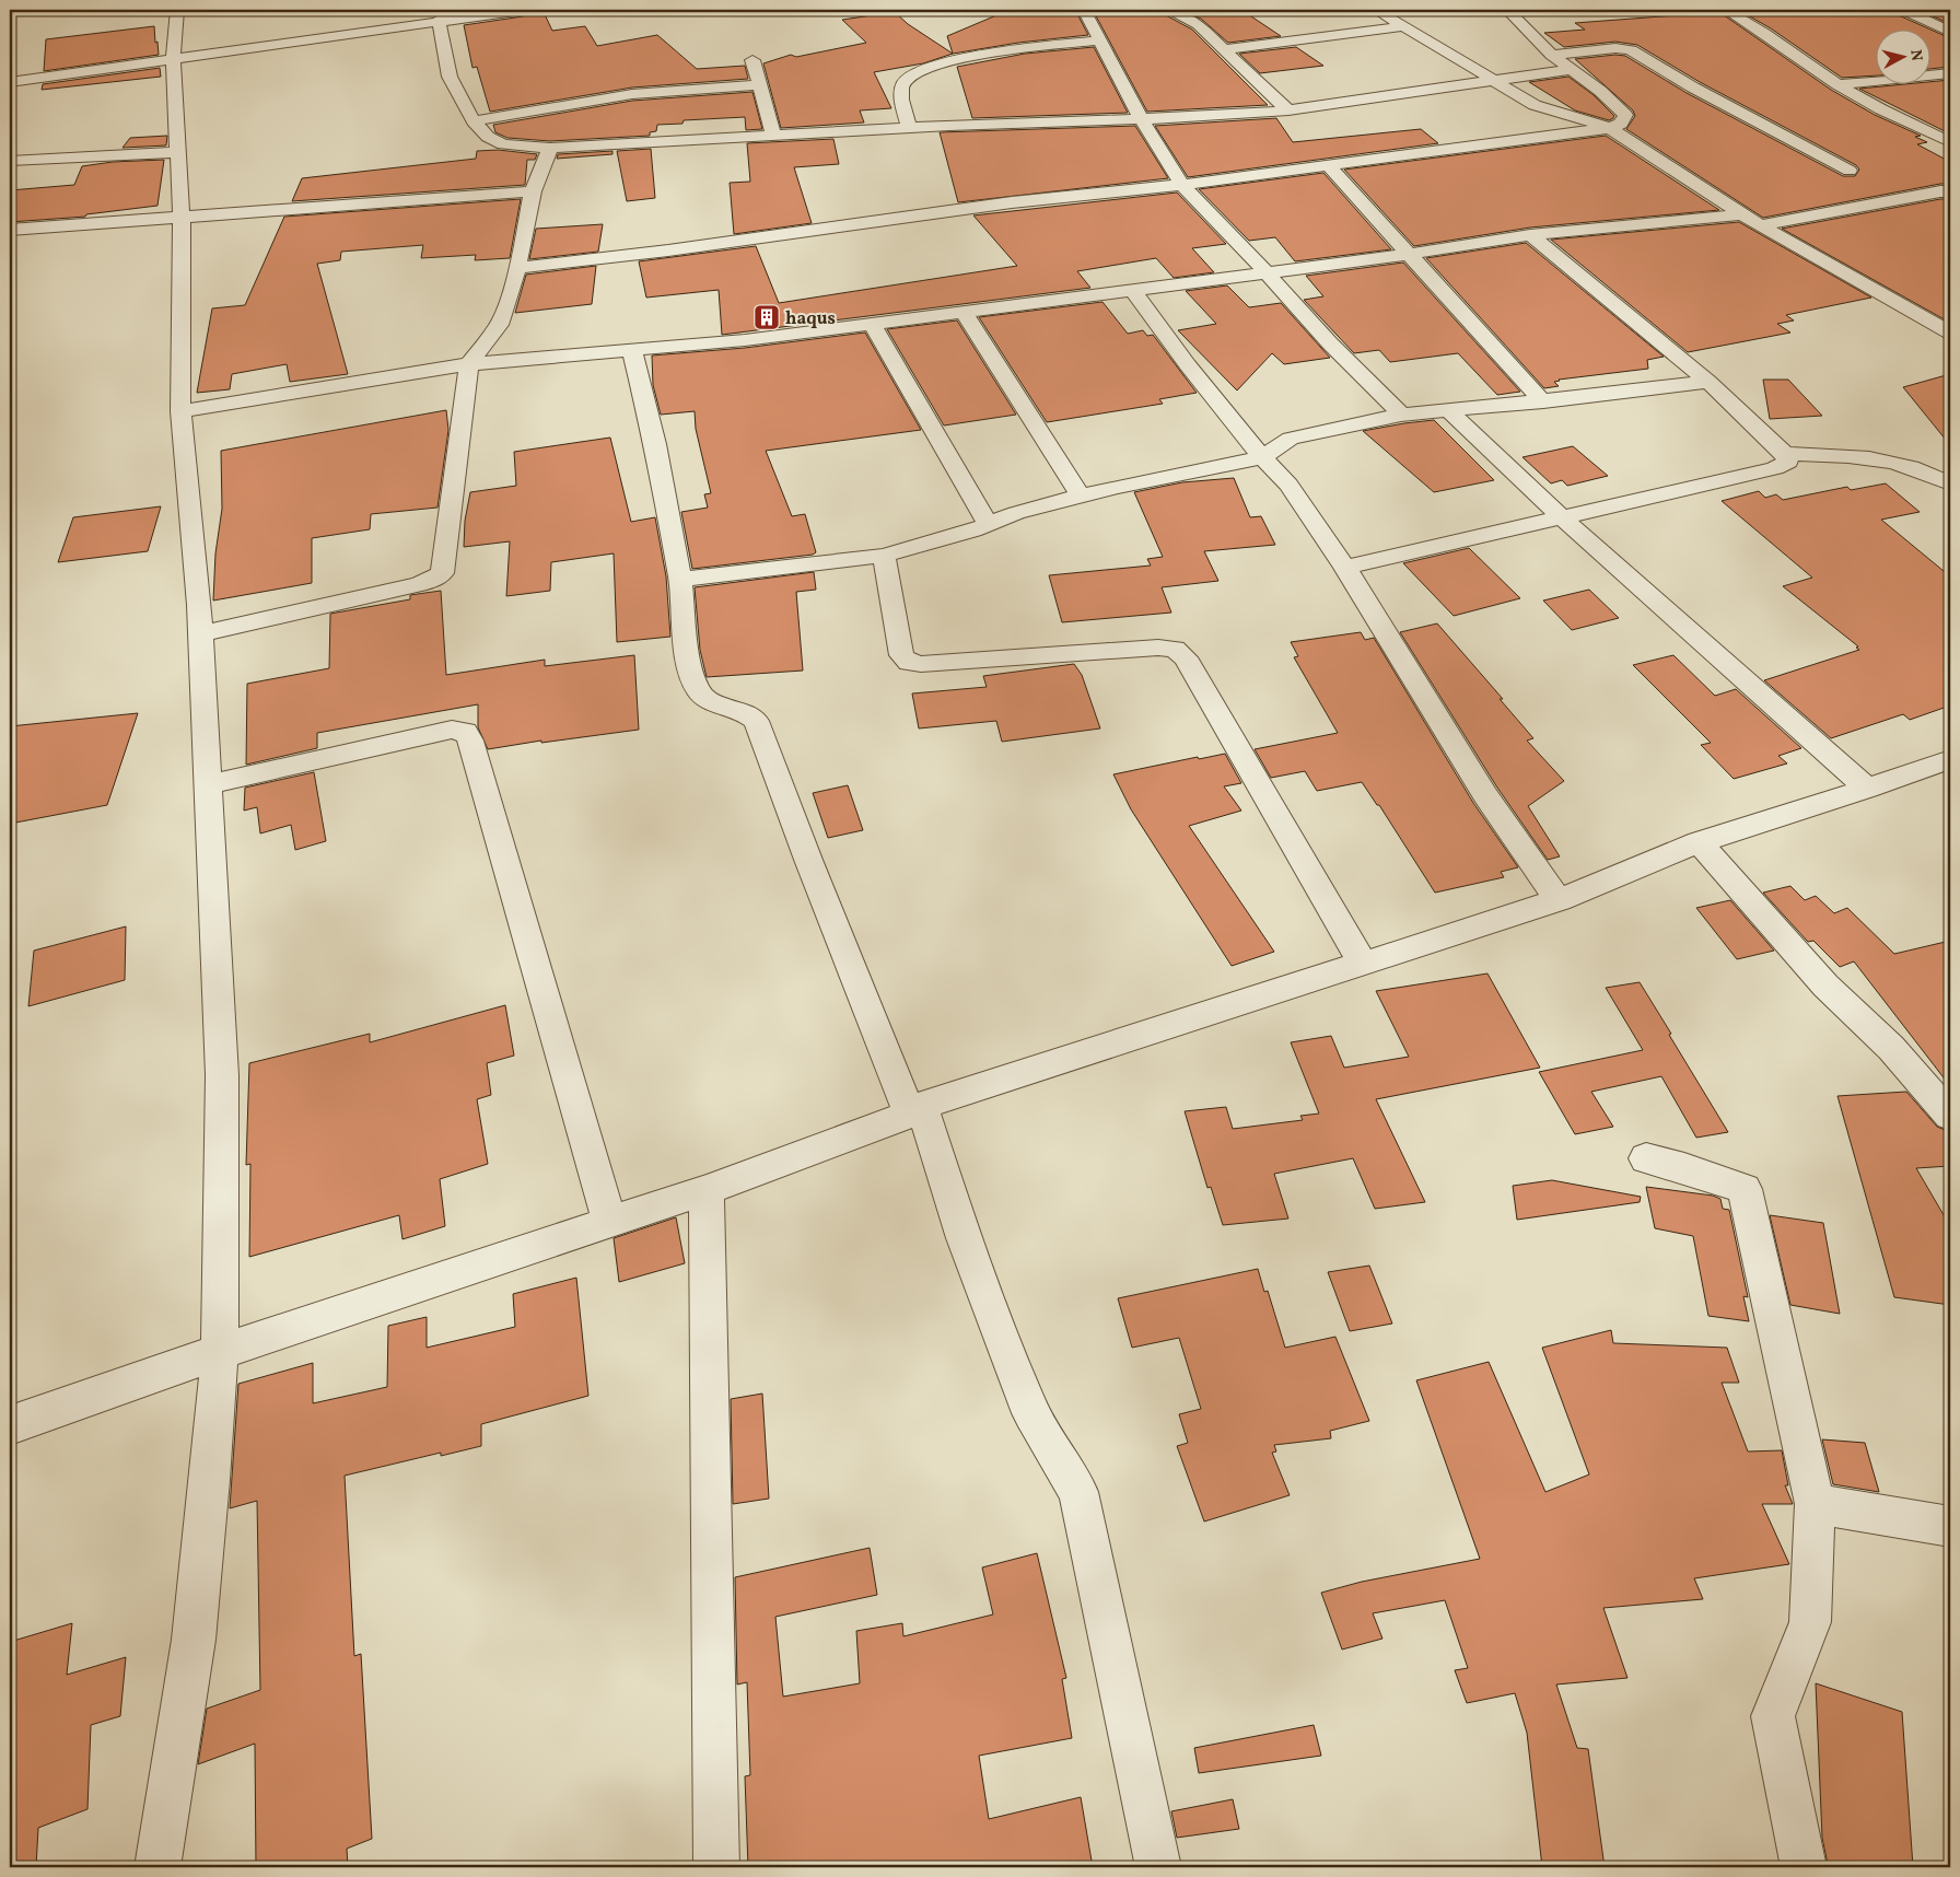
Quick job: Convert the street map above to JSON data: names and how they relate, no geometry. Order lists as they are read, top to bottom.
{
  "places": {
    "building": ["haqus"]
  },
  "north": "right"
}
